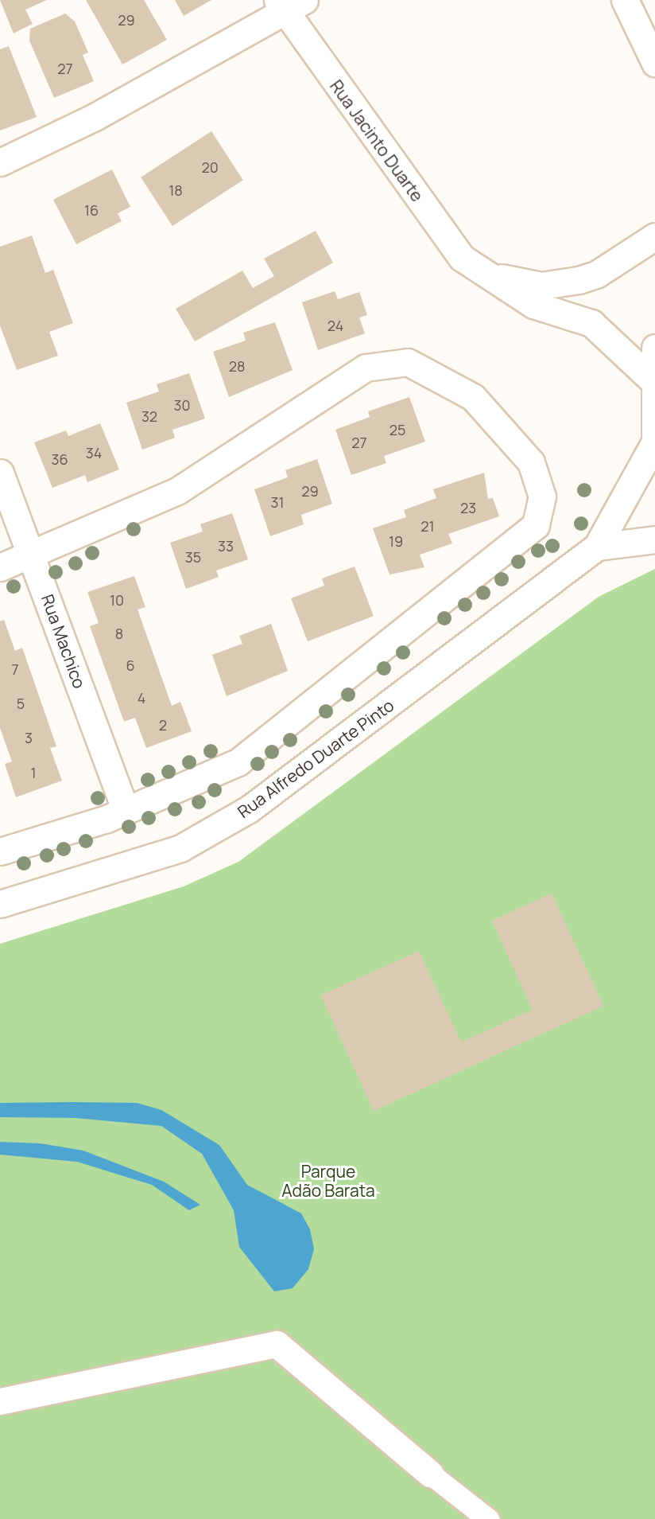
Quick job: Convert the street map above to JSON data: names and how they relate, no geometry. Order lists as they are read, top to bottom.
{
  "streets": {
    "street": ["Rua Jacinto Duarte", "Rua Machico", "Rua Alfredo Duarte Pinto"]
  },
  "parks": ["Parque Adão Barata"],
  "house_numbers": [
    "29",
    "27",
    "20",
    "18",
    "16",
    "24",
    "28",
    "30",
    "32",
    "25",
    "27",
    "34",
    "36",
    "29",
    "31",
    "23",
    "21",
    "19",
    "33",
    "35",
    "10",
    "8",
    "6",
    "7",
    "4",
    "5",
    "2",
    "3",
    "1"
  ]
}
